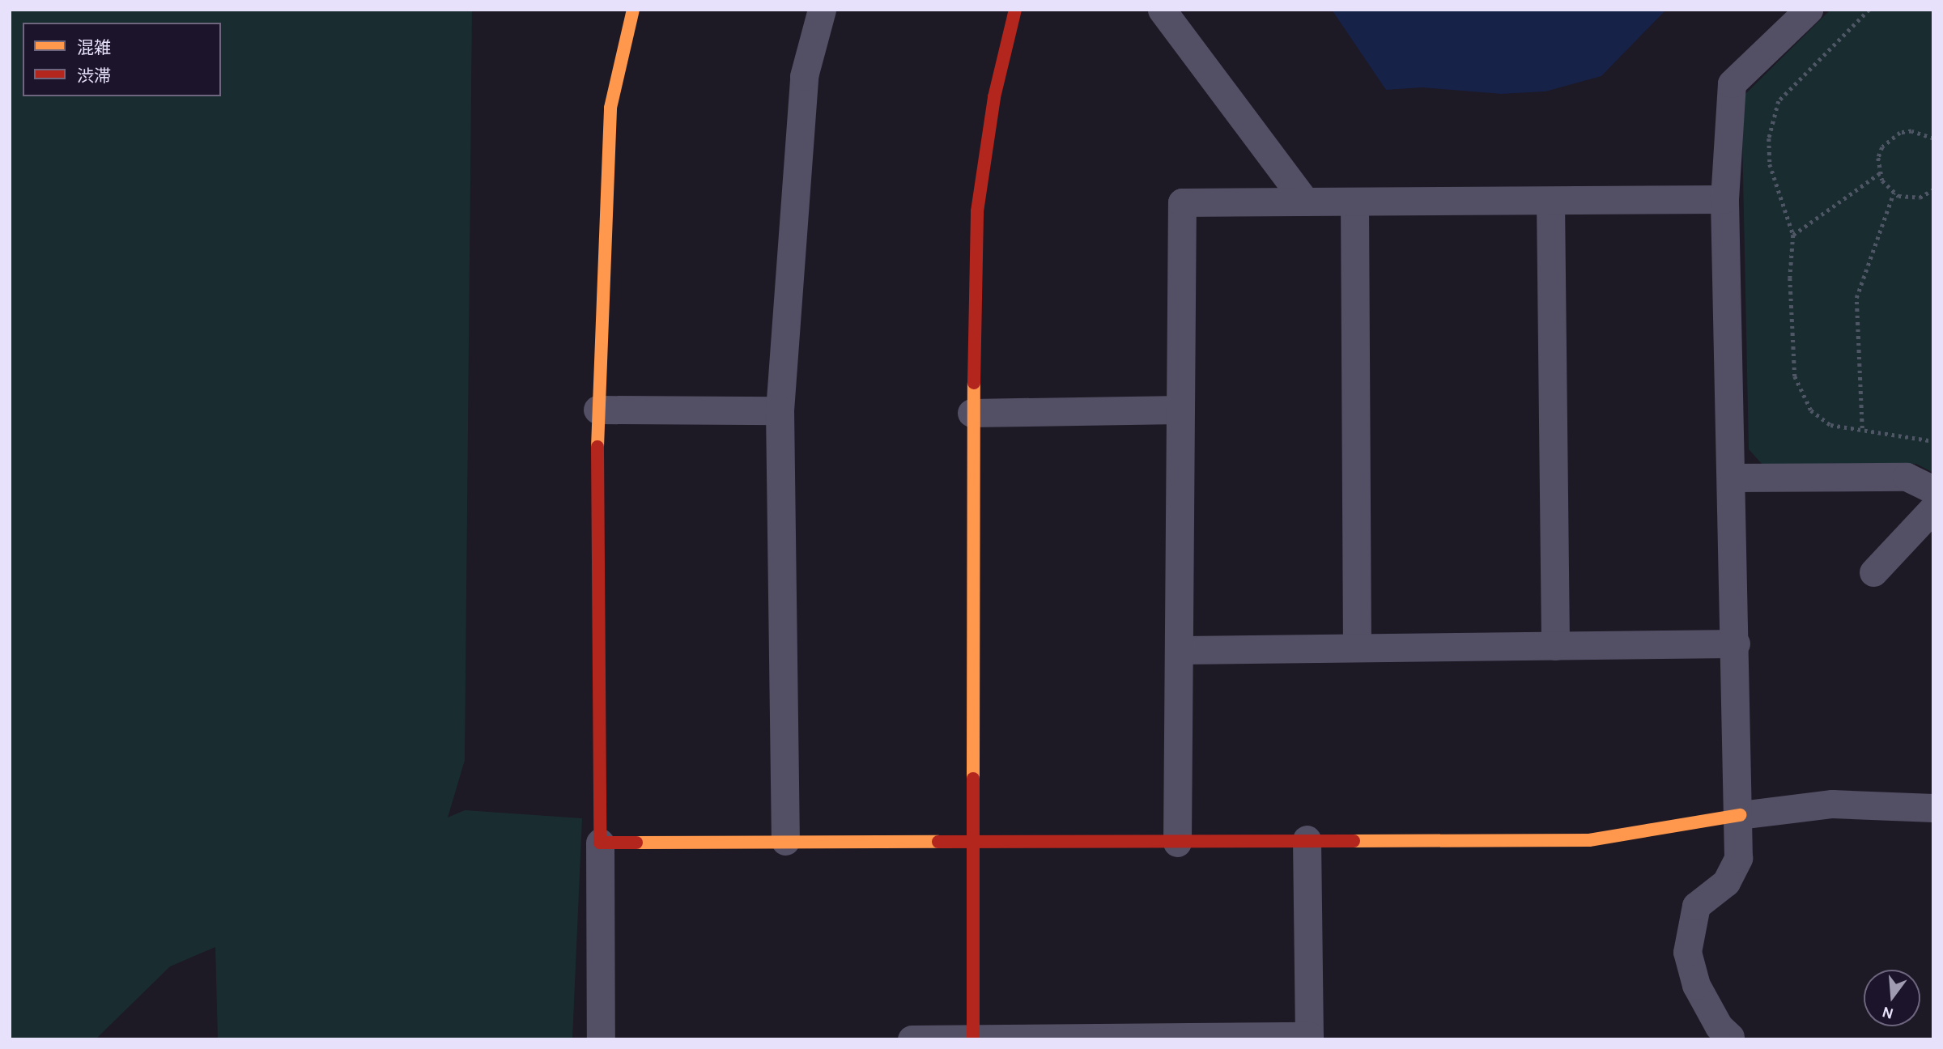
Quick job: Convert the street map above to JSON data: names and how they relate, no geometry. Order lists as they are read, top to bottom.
{
  "legend": ["混雑", "渋滞"],
  "north": "bottom"
}
